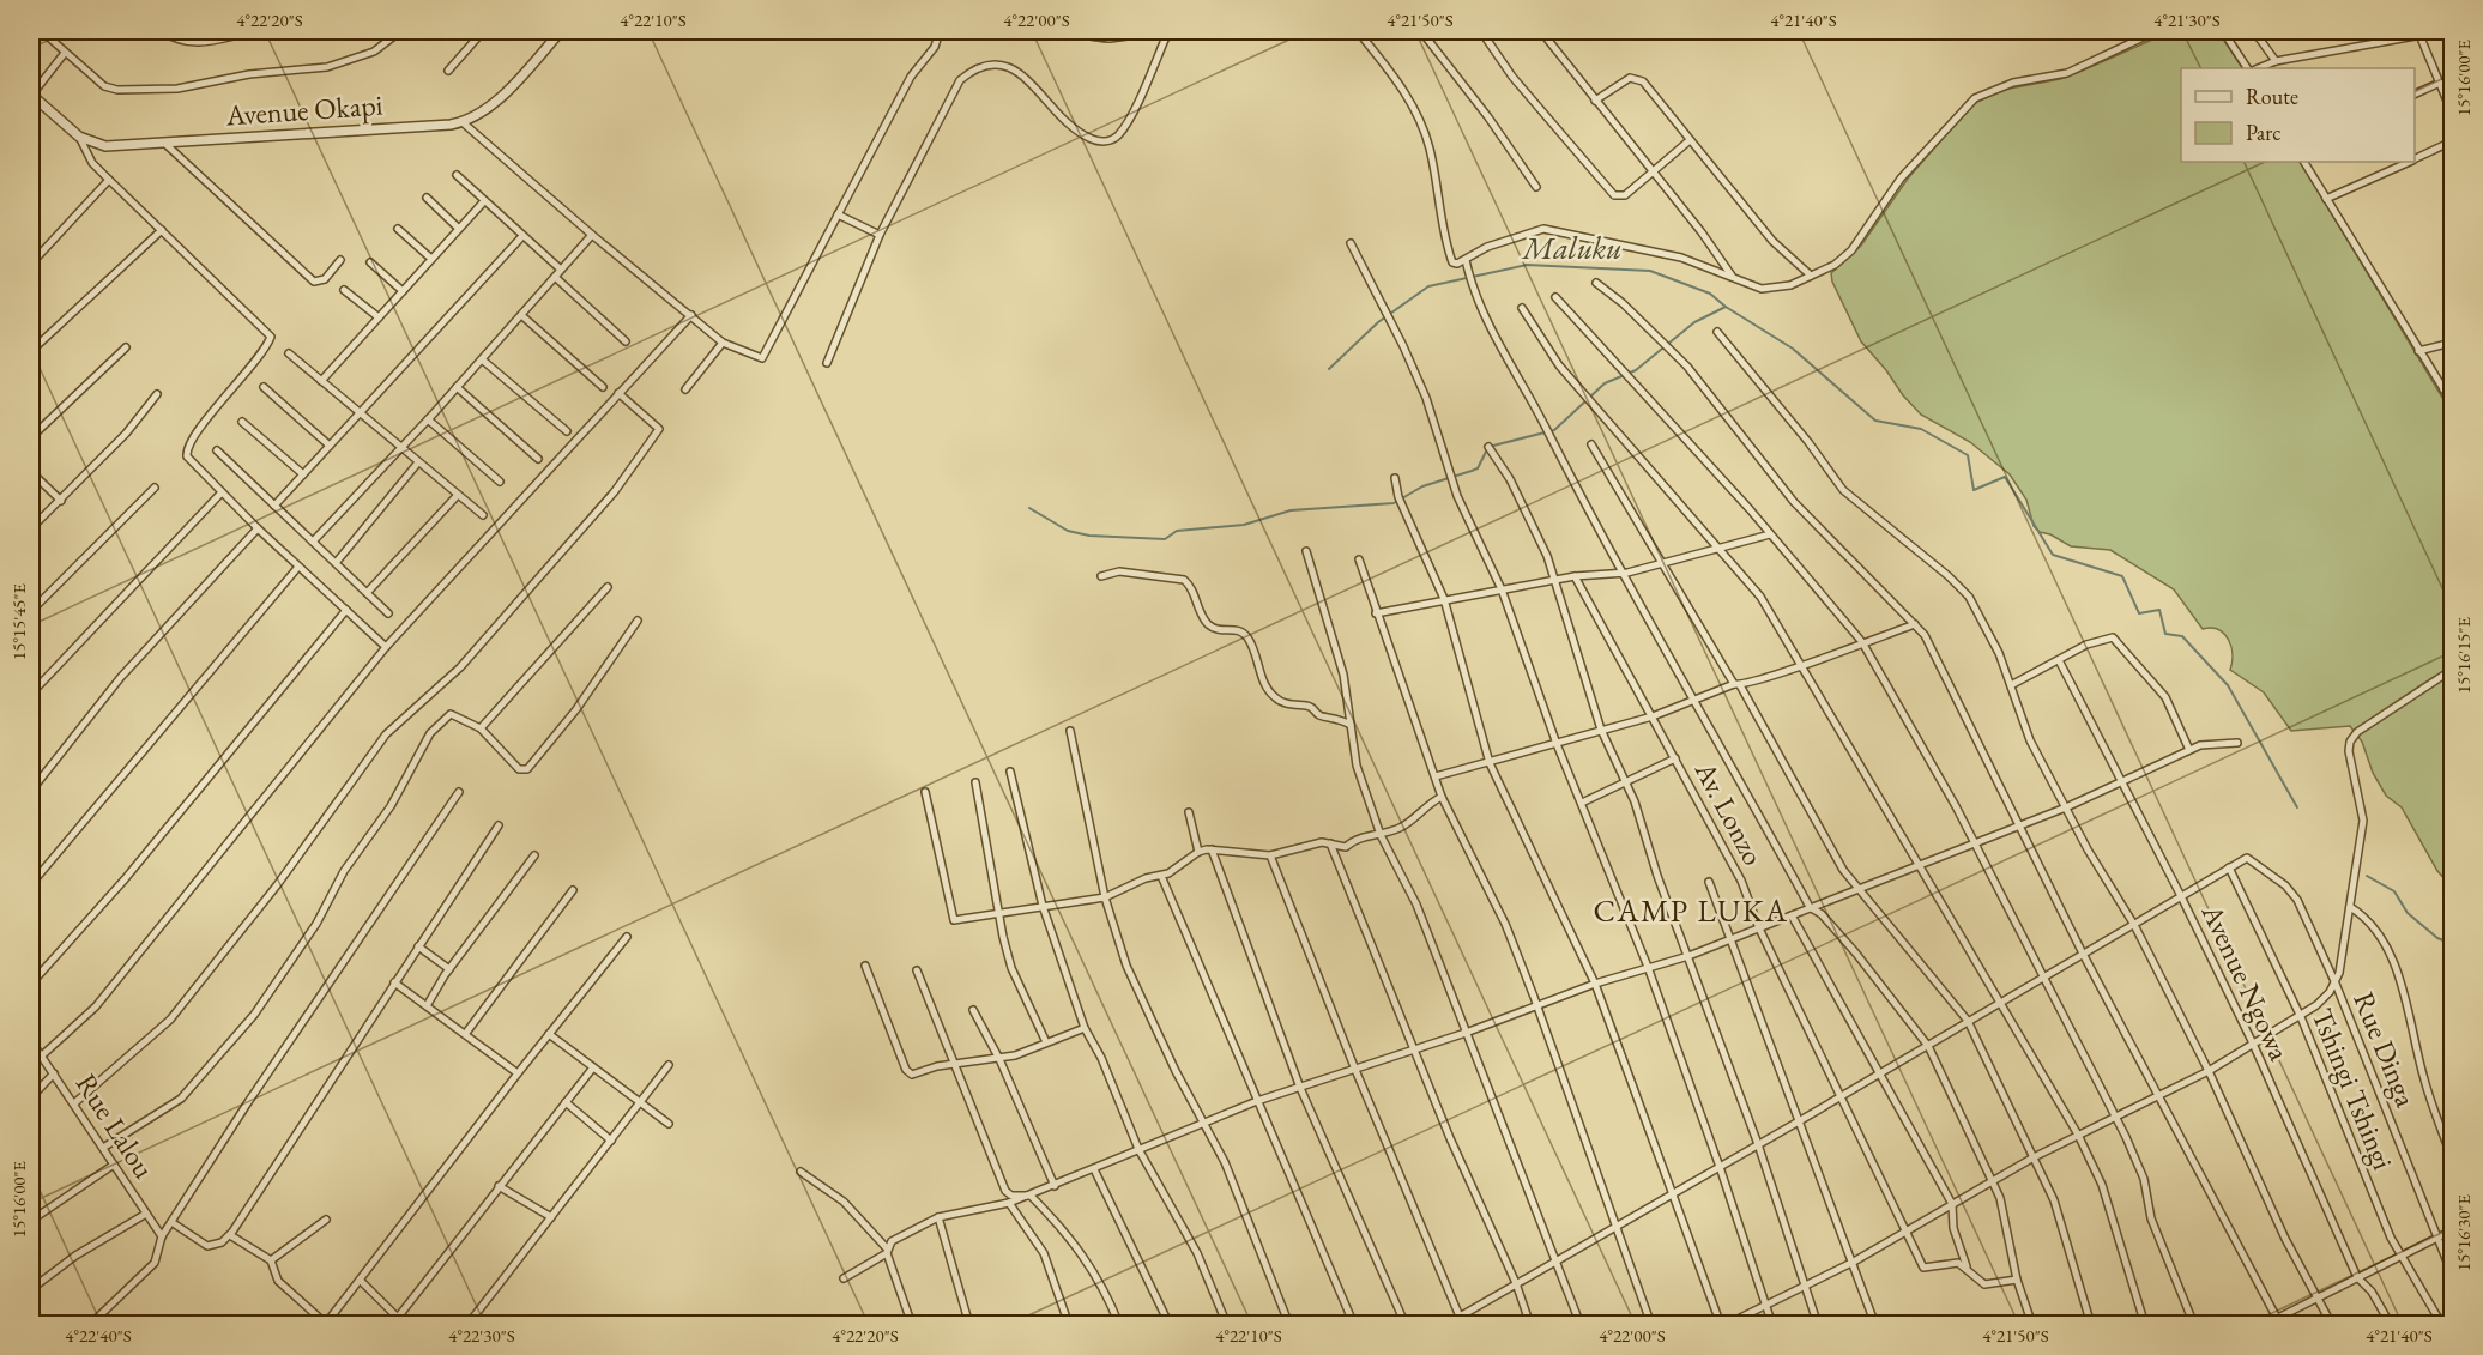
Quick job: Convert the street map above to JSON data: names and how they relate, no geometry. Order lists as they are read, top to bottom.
{
  "streets": {
    "street": [
      "Avenue Okapi",
      "Av. Lonzo",
      "Avenue Ngowa",
      "Rue Dinga",
      "Tshingi Tshingi",
      "Rue Lalou"
    ]
  },
  "crossings": [
    ["Rue Dinga", "Tshingi Tshingi"]
  ],
  "districts": ["CAMP LUKA"],
  "water": ["Maluku"],
  "legend": ["Route", "Parc"],
  "coordinates": [
    "4°22'20\"S",
    "4°22'10\"S",
    "4°22'00\"S",
    "4°21'50\"S",
    "4°21'40\"S",
    "4°21'30\"S",
    "15°16'00\"E",
    "15°15'45\"E",
    "15°16'15\"E",
    "15°16'30\"E",
    "4°22'40\"S",
    "4°22'30\"S"
  ]
}
